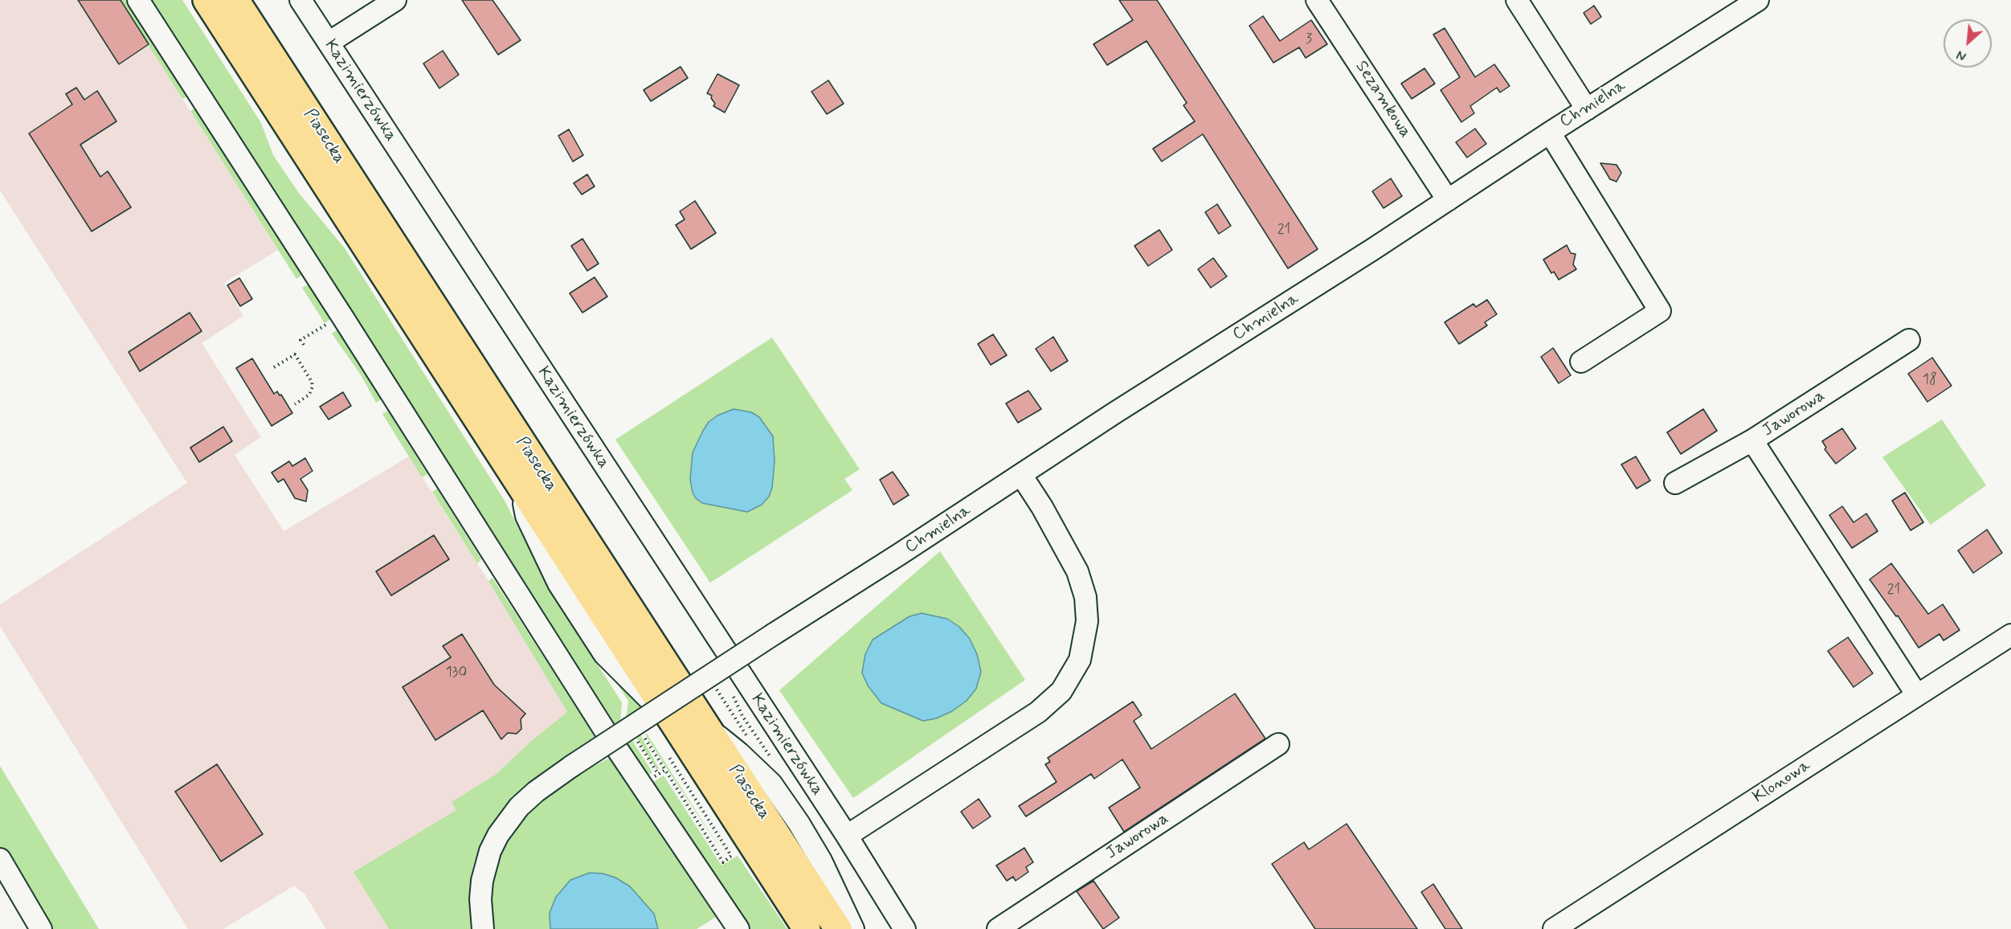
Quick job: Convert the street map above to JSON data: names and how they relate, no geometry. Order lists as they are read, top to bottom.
{
  "streets": {
    "highway": ["Piasecka"],
    "street": [
      "Kazimierzówka",
      "Sezamkowa",
      "Chmielna",
      "Jaworowa",
      "Klonowa"
    ]
  },
  "crossings": [
    ["Sezamkowa", "Chmielna"]
  ],
  "house_numbers": [
    "3",
    "21",
    "18",
    "21",
    "130"
  ],
  "north": "bottom left"
}
